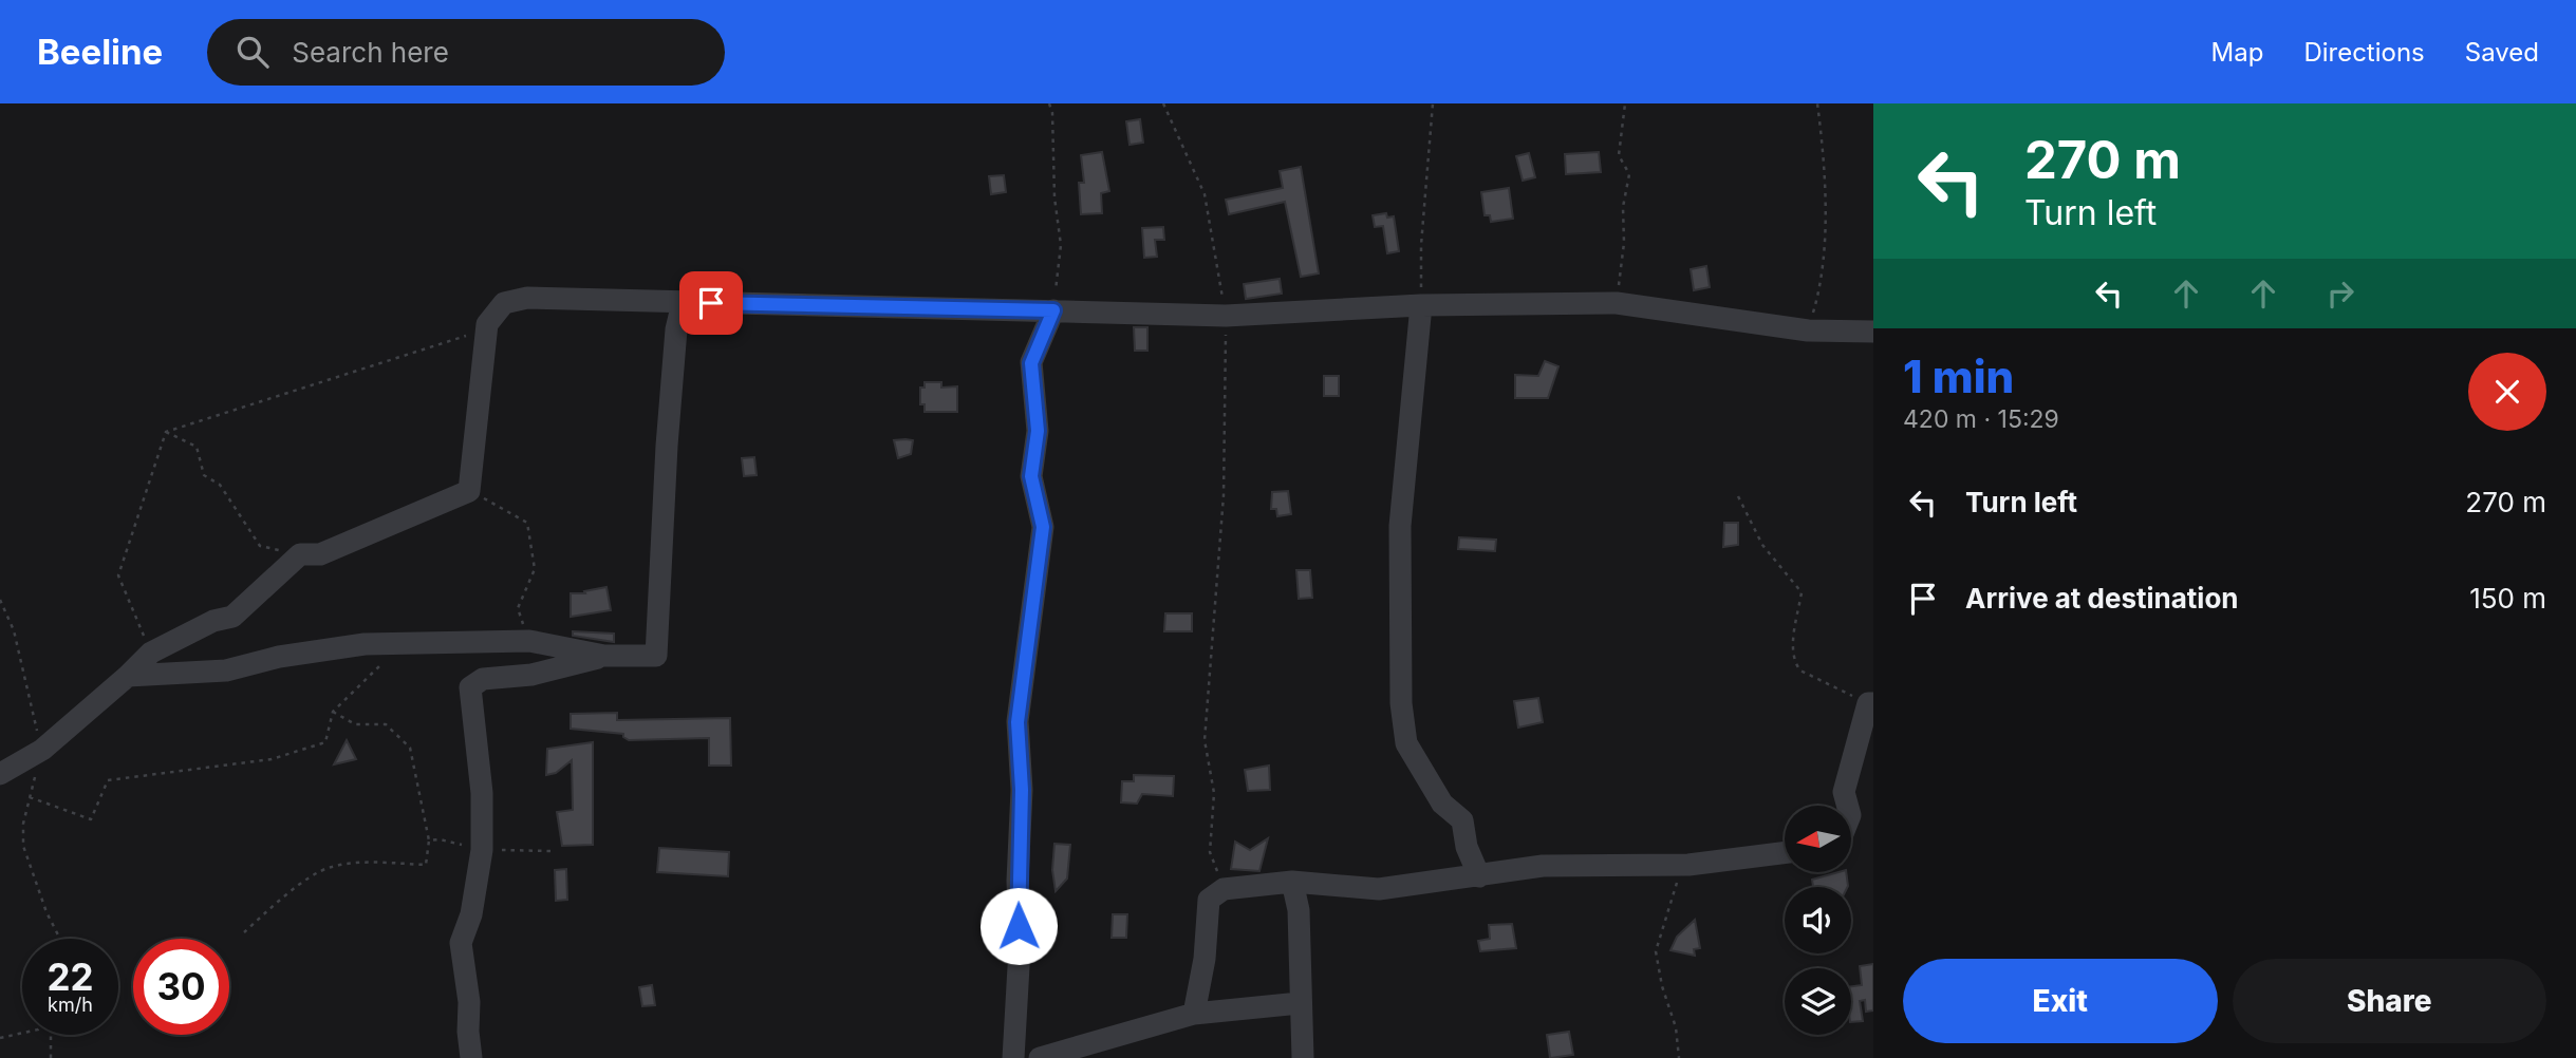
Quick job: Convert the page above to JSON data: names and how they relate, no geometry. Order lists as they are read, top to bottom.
{
  "north": "left",
  "page": {
    "header": "Beeline",
    "search": "Search here",
    "nav": ["Map", "Directions", "Saved"],
    "turn": ["270 m", "Turn left"],
    "heading": ["1 min", "420 m · 15:29"],
    "list": [
      {
        "name": "Turn left",
        "value": "270 m"
      },
      {
        "name": "Arrive at destination",
        "value": "150 m"
      }
    ],
    "speed": "22 km/h",
    "limit": "30",
    "buttons": ["Exit", "Share"]
  }
}
